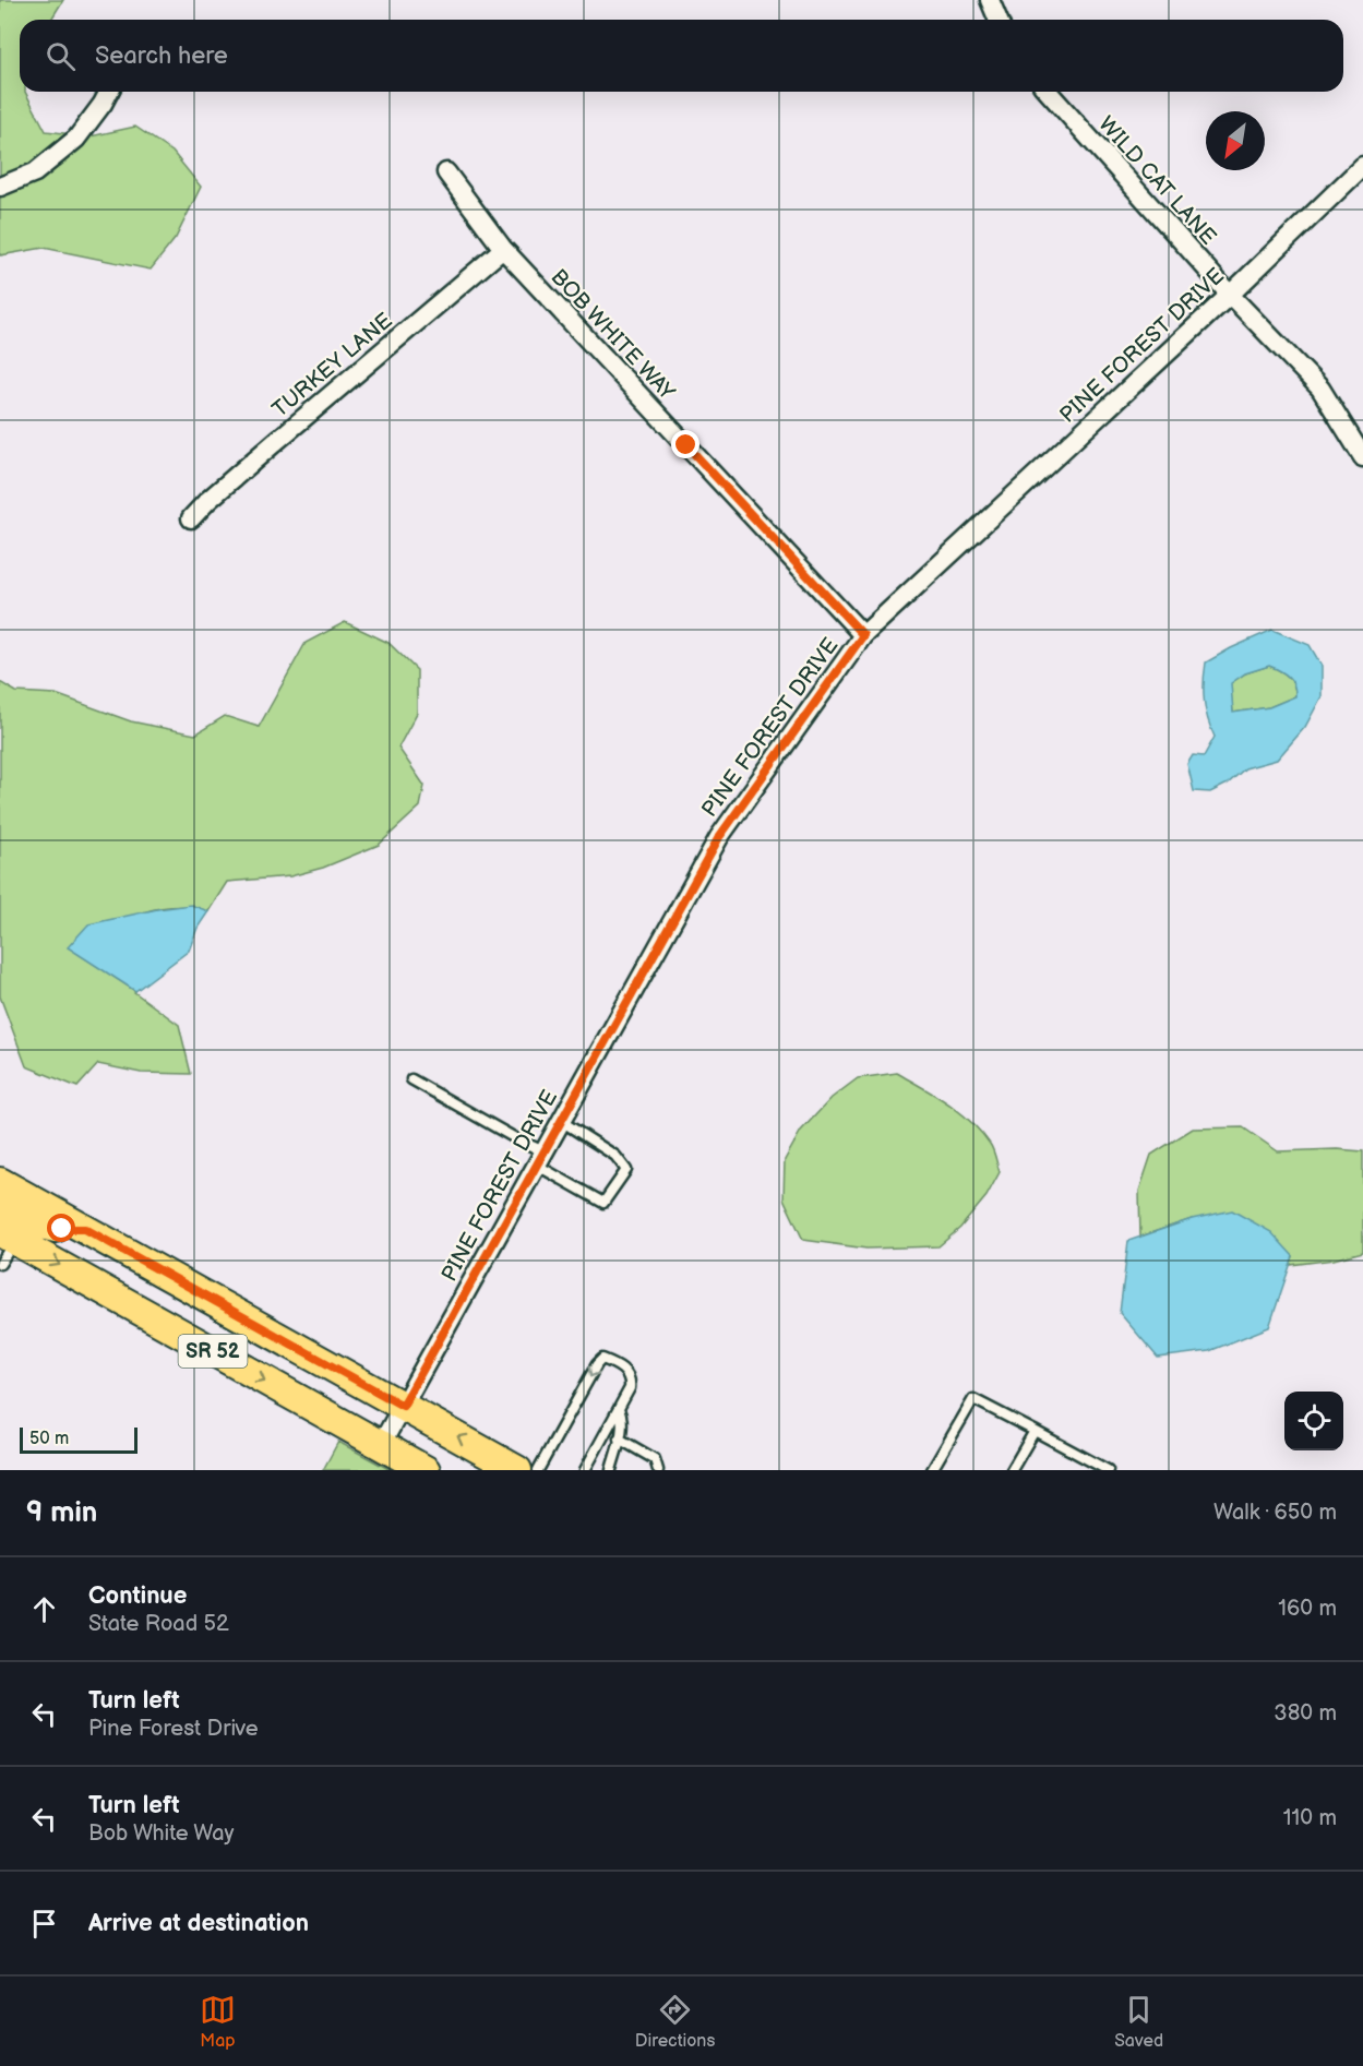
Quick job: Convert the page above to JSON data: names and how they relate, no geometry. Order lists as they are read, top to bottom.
{
  "streets": {
    "main road": ["SR 52"],
    "street": [
      "WILD CAT LANE",
      "BOB WHITE WAY",
      "PINE FOREST DRIVE",
      "TURKEY LANE"
    ]
  },
  "crossings": [
    ["WILD CAT LANE", "PINE FOREST DRIVE"],
    ["BOB WHITE WAY", "PINE FOREST DRIVE"],
    ["BOB WHITE WAY", "TURKEY LANE"],
    ["PINE FOREST DRIVE", "SR 52"]
  ],
  "scale_bar": "50 m",
  "north": "bottom left",
  "page": {
    "search": "Search here",
    "scale": "50 m",
    "heading": ["9 min", "Walk · 650 m"],
    "list": [
      ["Continue", "State Road 52", "160 m"],
      ["Turn left", "Pine Forest Drive", "380 m"],
      ["Turn left", "Bob White Way", "110 m"],
      "Arrive at destination"
    ],
    "nav": ["Map", "Directions", "Saved"]
  }
}
